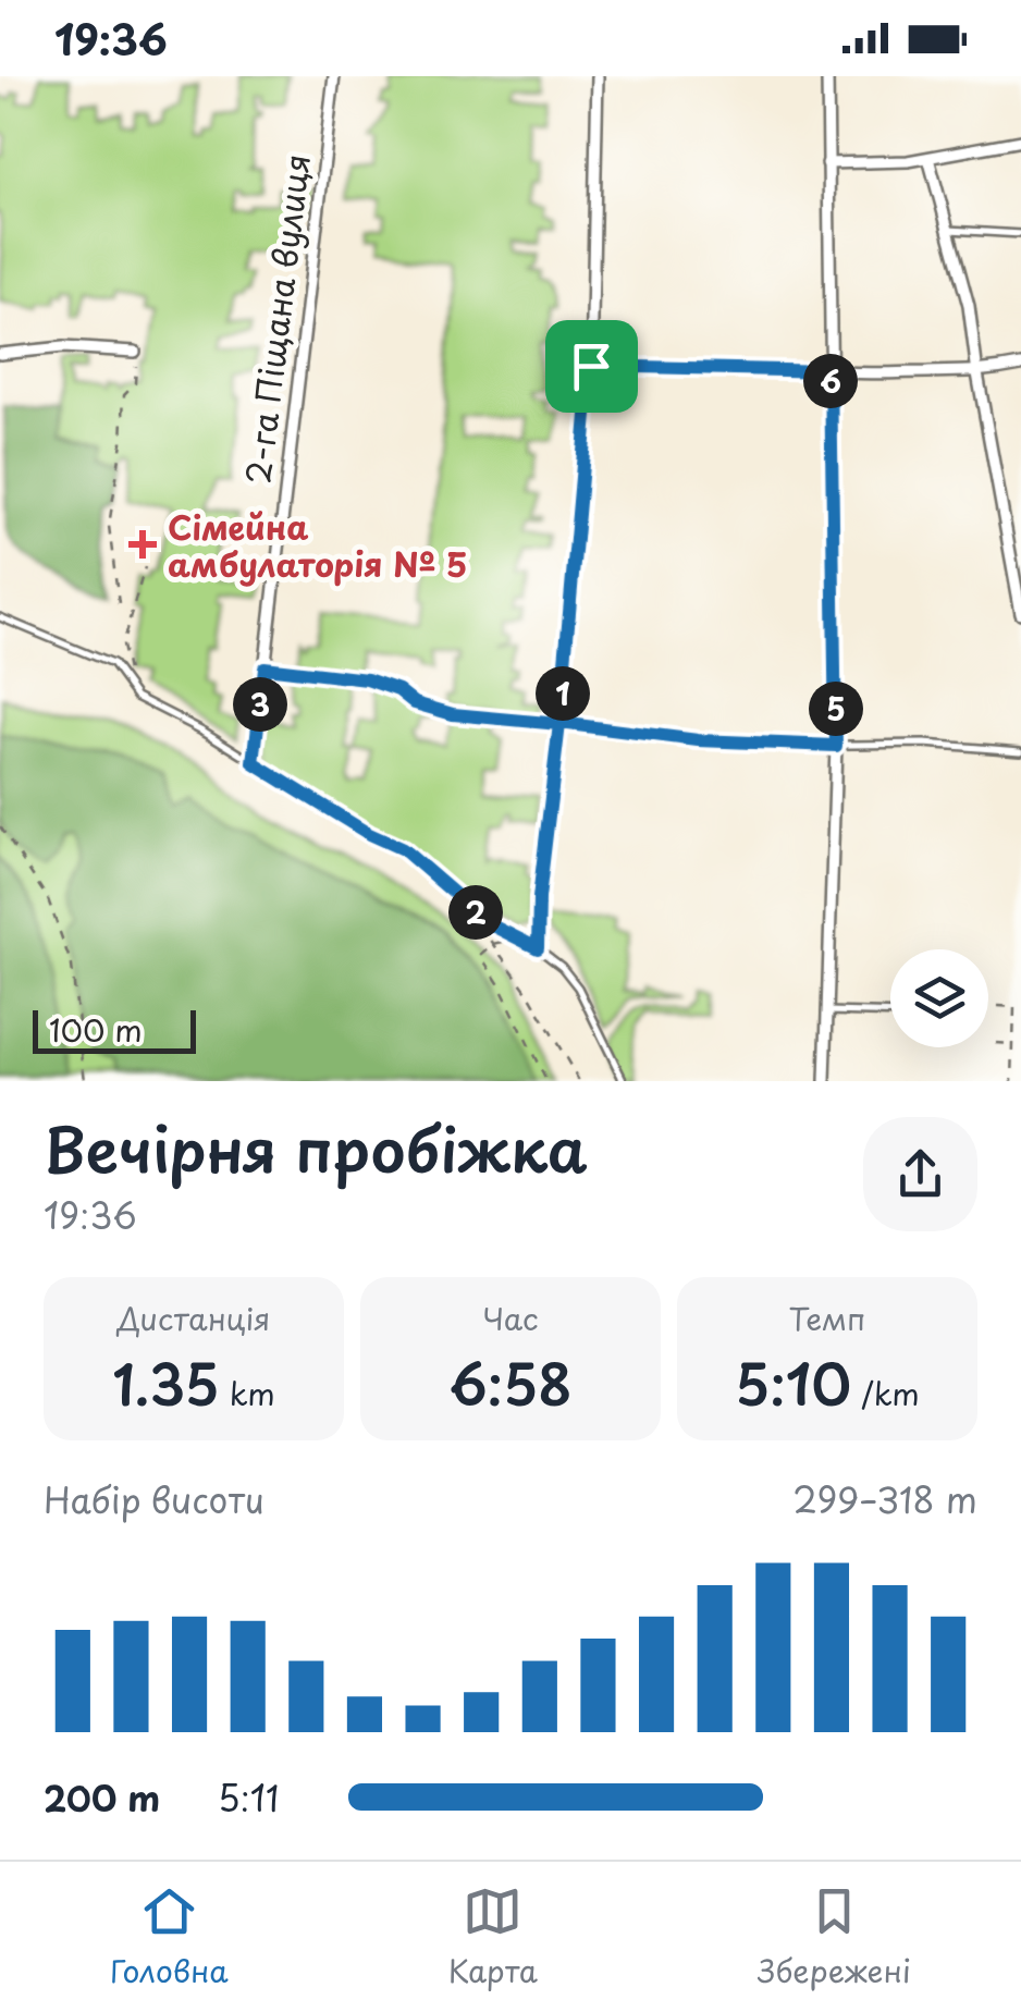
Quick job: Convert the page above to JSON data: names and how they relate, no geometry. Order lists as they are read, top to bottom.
{
  "streets": {
    "street": ["2-га Піщана вулиця"]
  },
  "places": {
    "health": ["Сімейна амбулаторія № 5"]
  },
  "scale_bar": "100 m",
  "page": {
    "status": "19:36",
    "pins": [
      "6",
      "1",
      "3",
      "5",
      "2"
    ],
    "scale": "100 m",
    "heading": ["Вечірня пробіжка", "19:36"],
    "stats": [
      ["Дистанція", "1.35 km"],
      ["Час", "6:58"],
      ["Темп", "5:10 /km"]
    ],
    "chart": ["Набір висоти", "299–318 m"],
    "list": [
      {
        "name": "200 m",
        "note": "5:11"
      }
    ],
    "tabs": ["Головна", "Карта", "Збережені"]
  }
}
